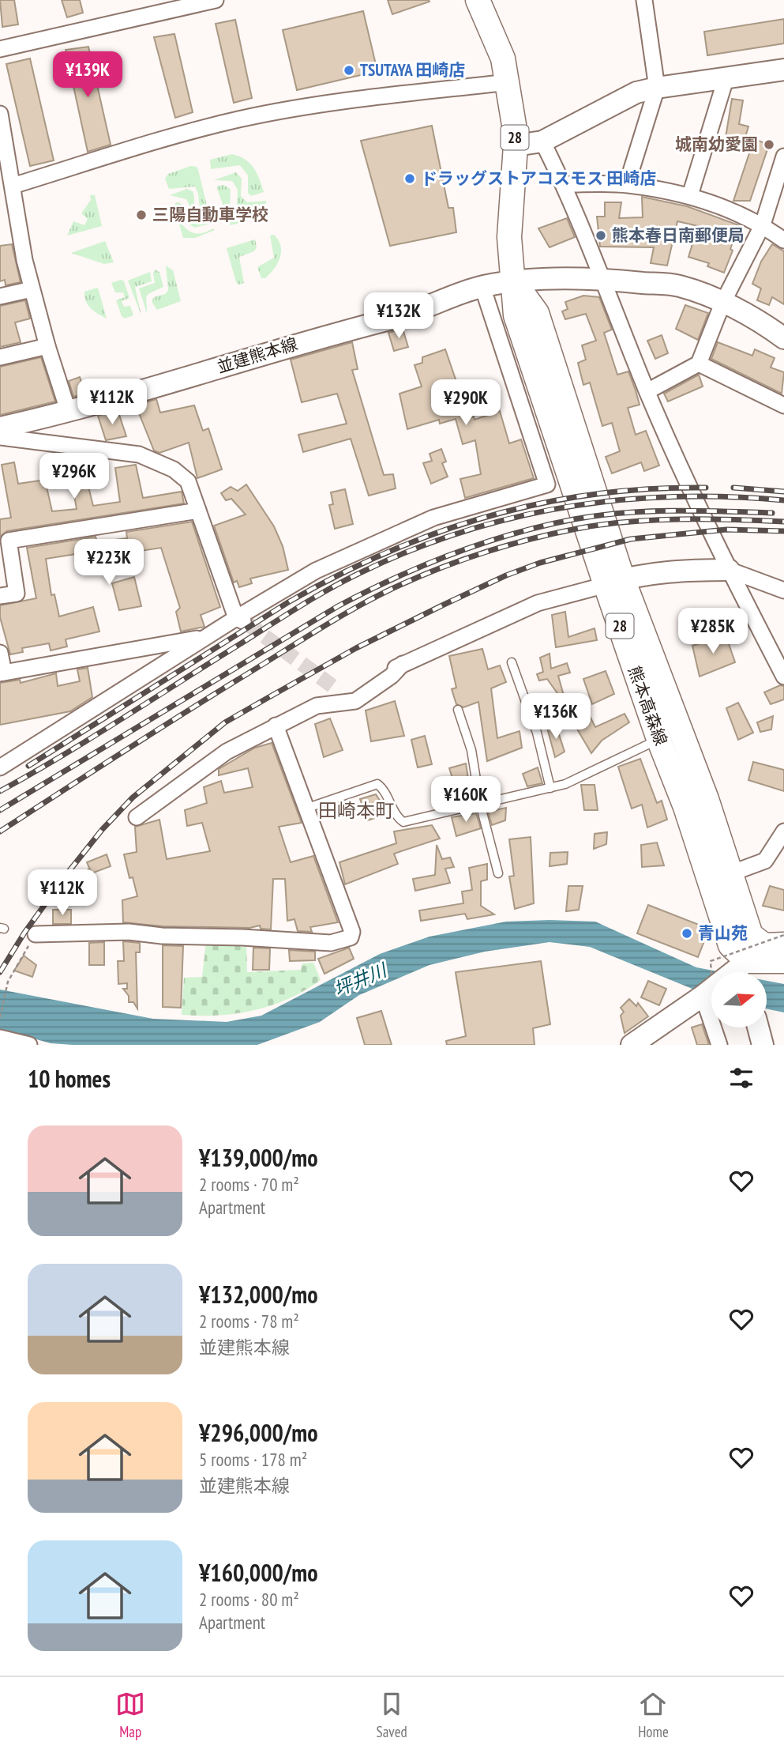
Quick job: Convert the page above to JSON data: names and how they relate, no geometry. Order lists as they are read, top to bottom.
{
  "streets": {
    "main road": ["28", "熊本高森線"],
    "street": ["並建熊本線"]
  },
  "crossings": [
    ["並建熊本線", "熊本高森線"]
  ],
  "districts": ["田崎本町"],
  "water": ["坪井川"],
  "places": [
    "TSUTAYA 田崎店",
    "城南幼愛園",
    "ドラッグストアコスモス 田崎店",
    "三陽自動車学校",
    "熊本春日南郵便局",
    "青山苑"
  ],
  "north": "right",
  "page": {
    "price": [
      "¥139K",
      "¥132K",
      "¥112K",
      "¥290K",
      "¥296K",
      "¥223K",
      "¥285K",
      "¥136K",
      "¥160K",
      "¥112K"
    ],
    "heading": "10 homes",
    "list": [
      {
        "name": "¥139,000/mo",
        "note": "2 rooms · 70 m² · Apartment"
      },
      {
        "name": "¥132,000/mo",
        "note": "2 rooms · 78 m² · 並建熊本線"
      },
      {
        "name": "¥296,000/mo",
        "note": "5 rooms · 178 m² · 並建熊本線"
      },
      {
        "name": "¥160,000/mo",
        "note": "2 rooms · 80 m² · Apartment"
      }
    ],
    "tabs": ["Map", "Saved", "Home"]
  }
}
